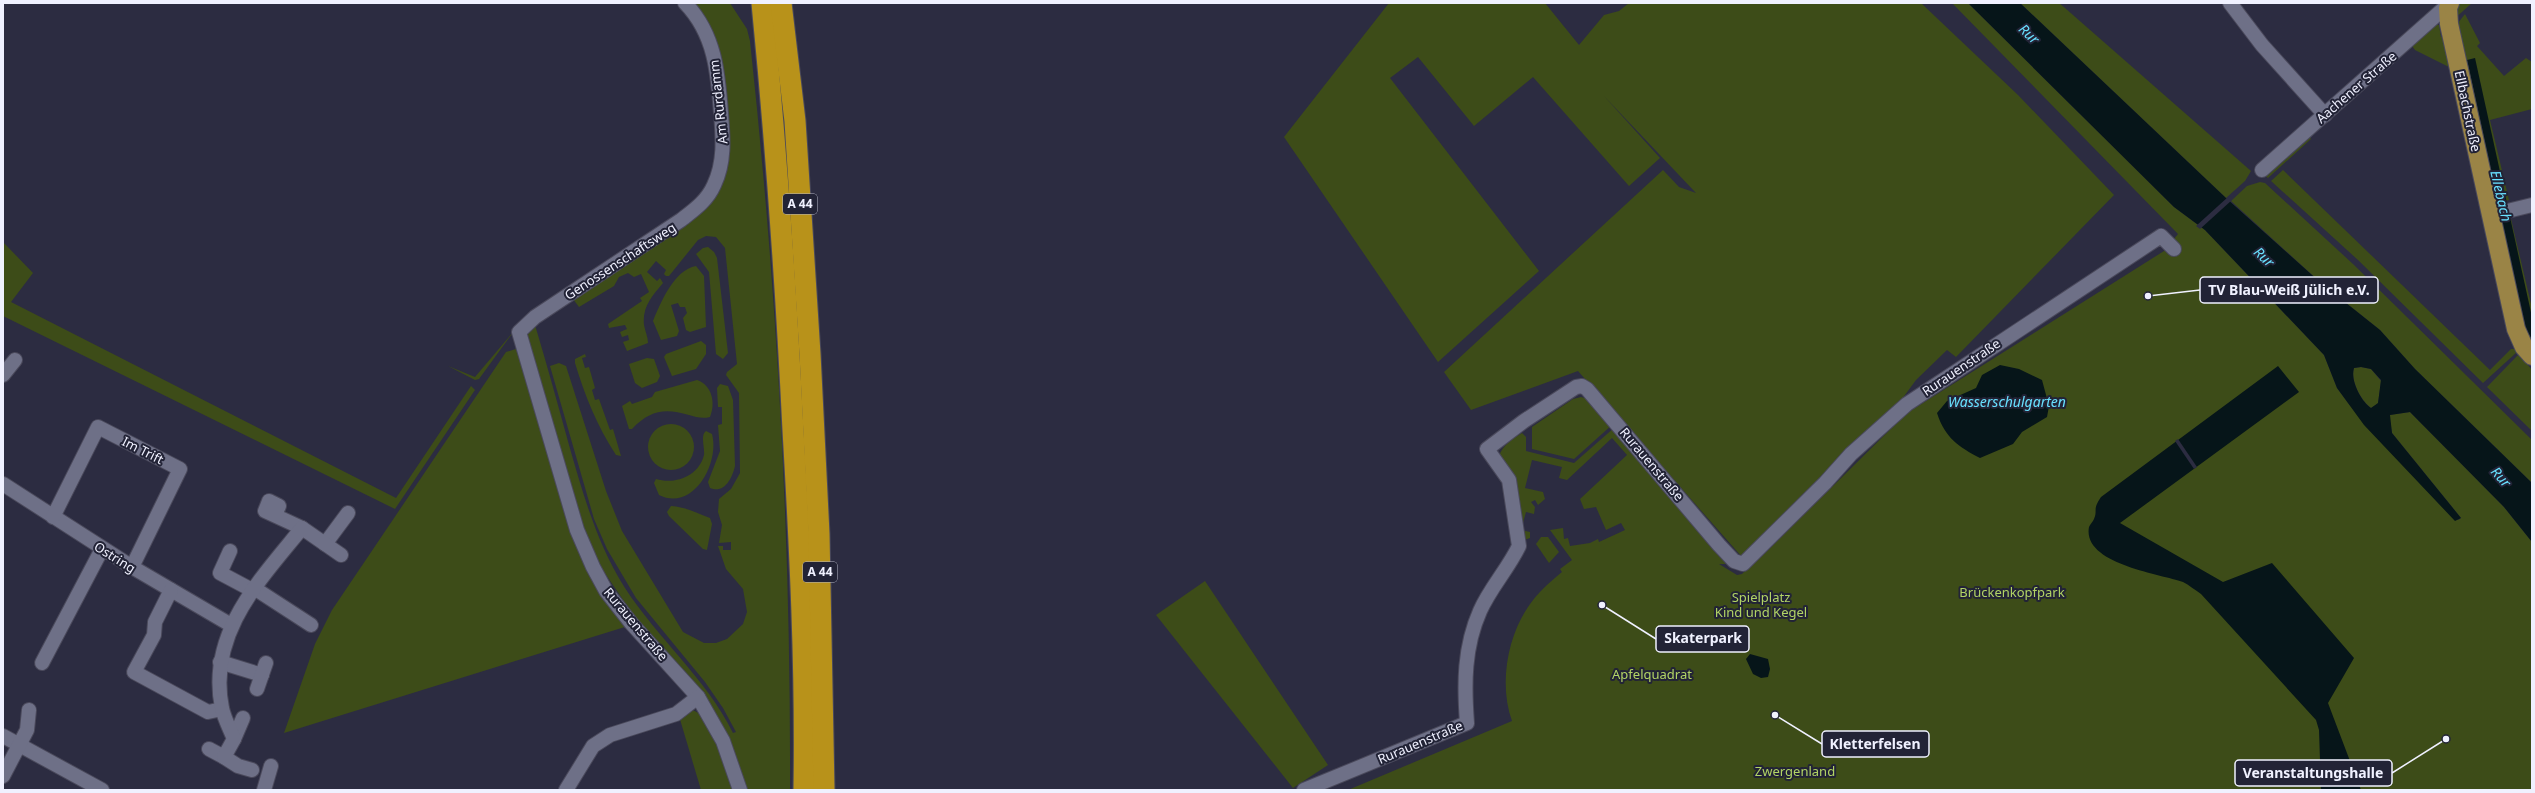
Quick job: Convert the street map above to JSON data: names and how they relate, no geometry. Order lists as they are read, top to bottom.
{
  "streets": {
    "highway": ["A 44"],
    "main road": ["Ellbachstraße"],
    "street": [
      "Aachener Straße",
      "Am Rurdamm",
      "Genossenschaftsweg",
      "Rurauenstraße",
      "Im Trift",
      "Ostring"
    ]
  },
  "crossings": [
    ["Aachener Straße", "Ellbachstraße"],
    ["Am Rurdamm", "Genossenschaftsweg"],
    ["Genossenschaftsweg", "Rurauenstraße"],
    ["Im Trift", "Ostring"]
  ],
  "water": ["Rur", "Ellebach", "Wasserschulgarten"],
  "parks": [
    "Brückenkopfpark",
    "Spielplatz Kind und Kegel",
    "Apfelquadrat",
    "Zwergenland"
  ],
  "places": [
    "TV Blau-Weiß Jülich e.V.",
    "Skaterpark",
    "Kletterfelsen",
    "Veranstaltungshalle"
  ]
}
